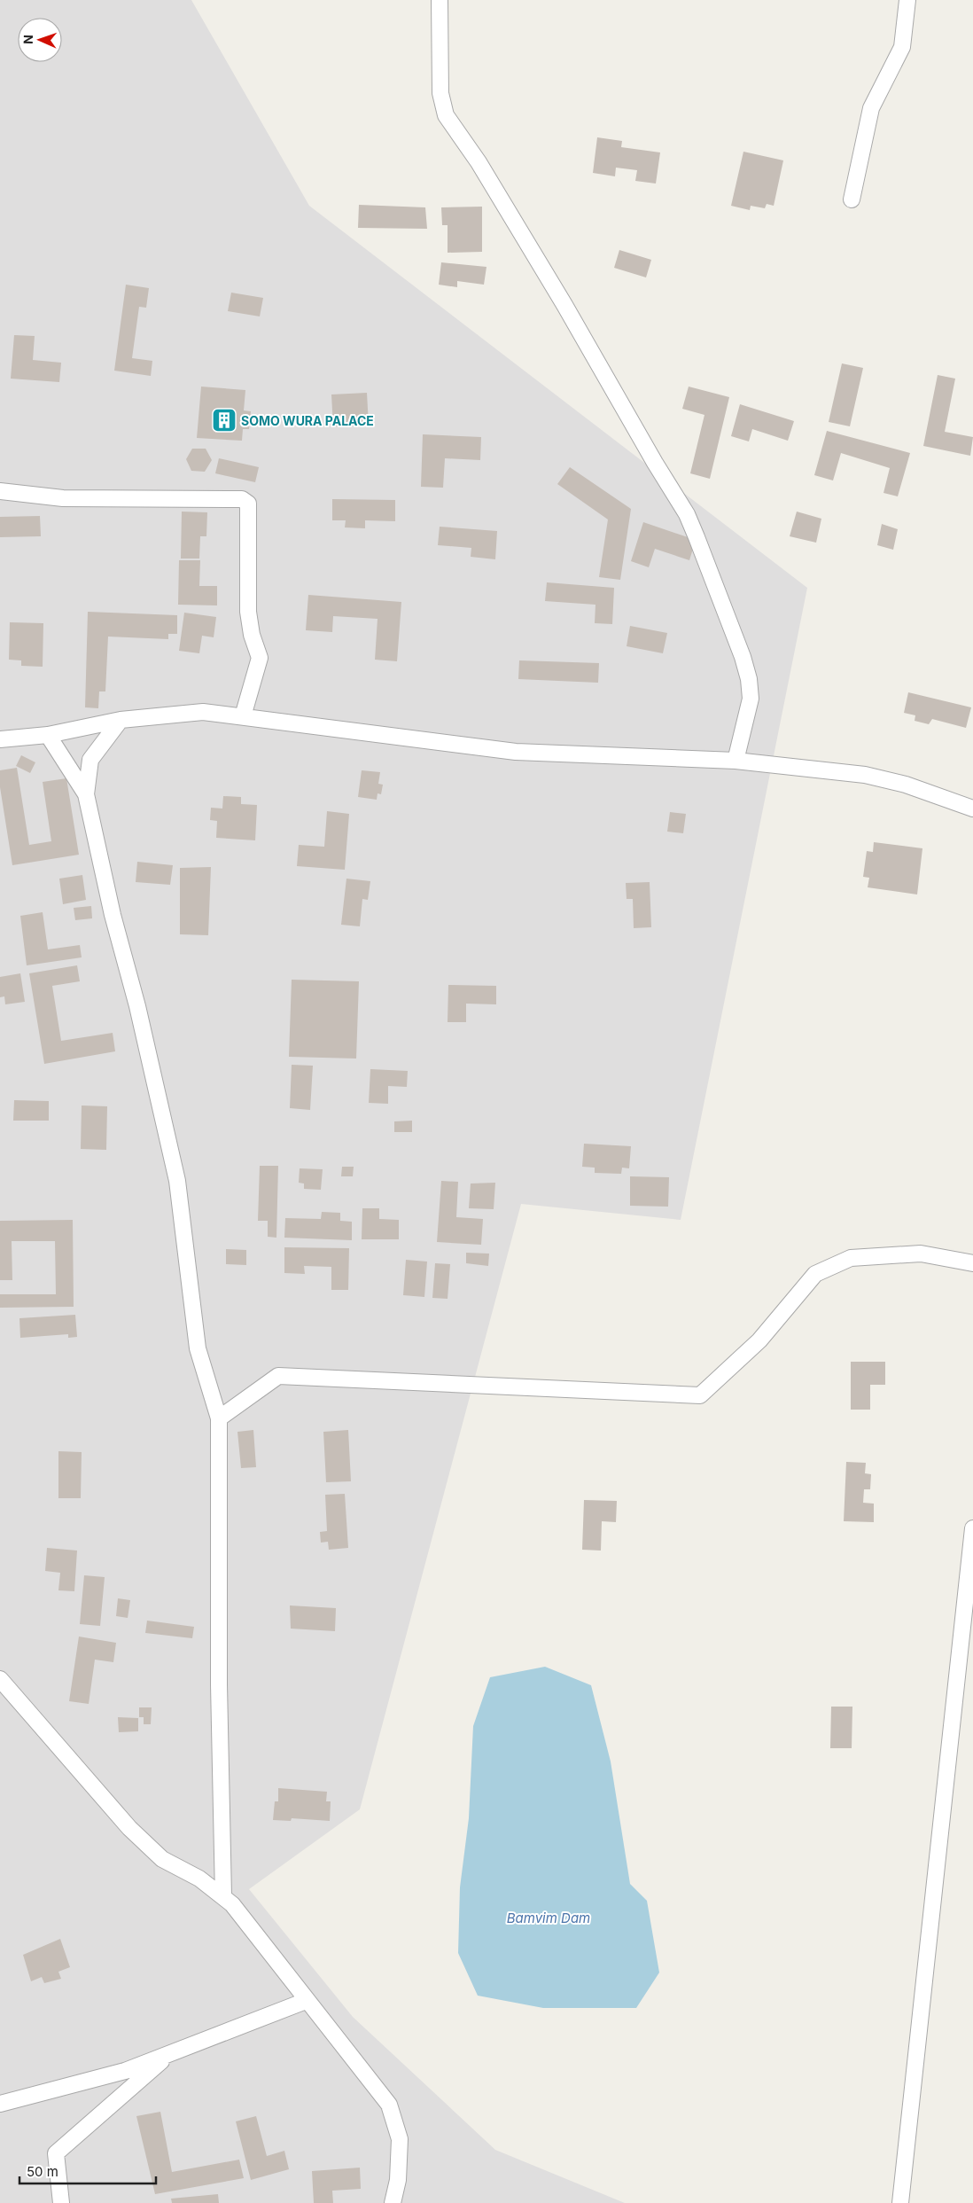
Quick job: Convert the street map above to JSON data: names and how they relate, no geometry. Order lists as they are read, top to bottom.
{
  "water": ["Bamvim Dam"],
  "places": {
    "building": ["SOMO WURA PALACE"]
  },
  "scale_bar": "50 m",
  "north": "left"
}
